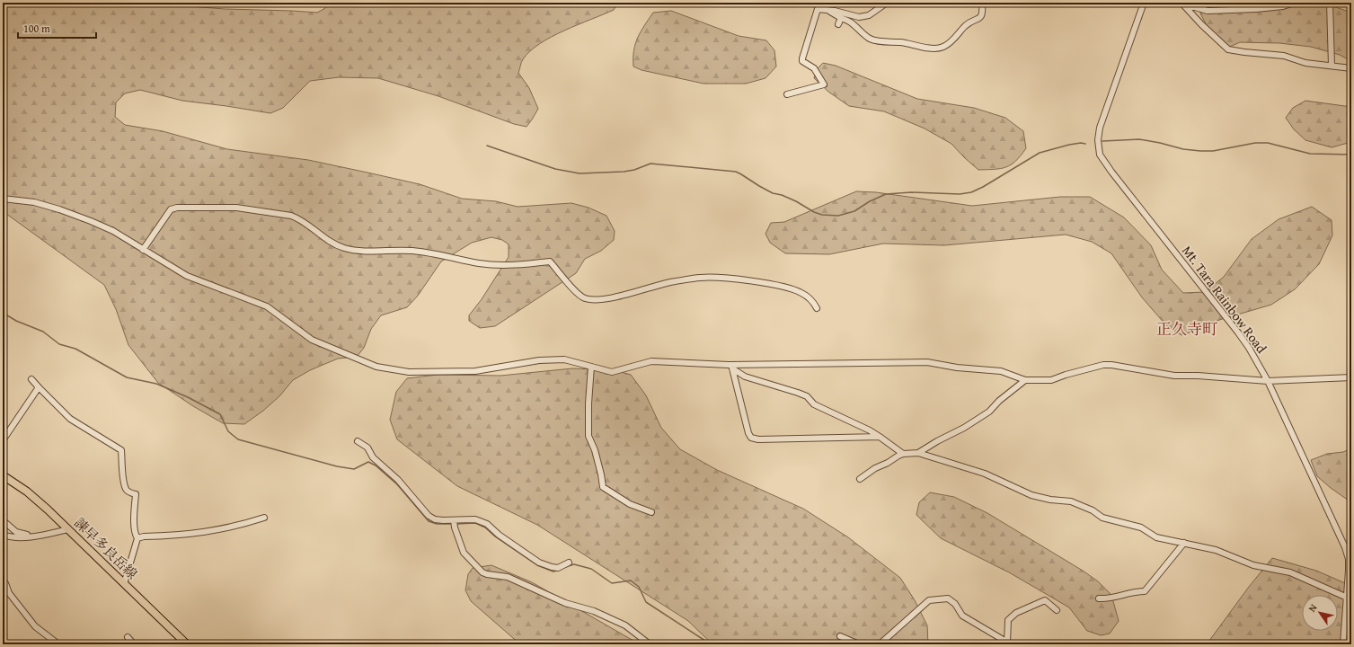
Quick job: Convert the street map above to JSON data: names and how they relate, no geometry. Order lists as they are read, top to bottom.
{
  "streets": {
    "main road": ["諫早多良岳線"],
    "street": ["Mt. Tara Rainbow Road"]
  },
  "districts": ["正久寺町"],
  "scale_bar": "100 m",
  "north": "top left"
}
